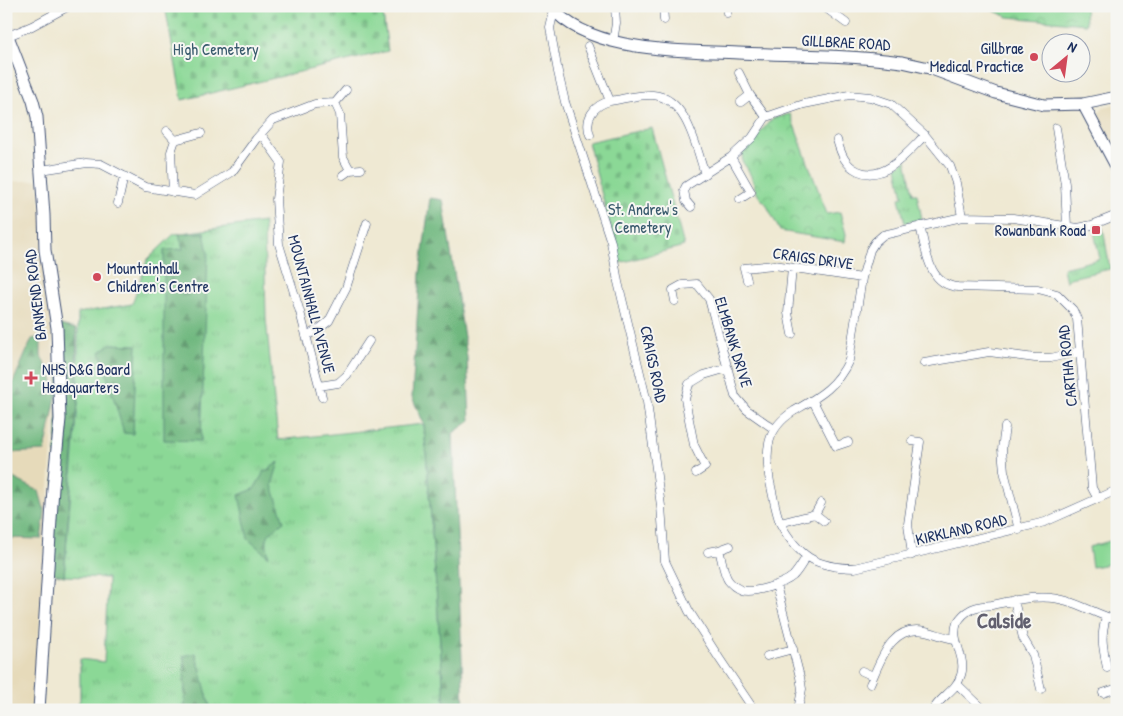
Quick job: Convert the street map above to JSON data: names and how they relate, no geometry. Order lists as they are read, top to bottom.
{
  "streets": {
    "street": [
      "GILLBRAE ROAD",
      "CRAIGS DRIVE",
      "BANKEND ROAD",
      "MOUNTAINHALL AVENUE",
      "ELMBANK DRIVE",
      "CRAIGS ROAD",
      "CARTHA ROAD",
      "KIRKLAND ROAD"
    ]
  },
  "crossings": [
    ["GILLBRAE ROAD", "CRAIGS ROAD"],
    ["CARTHA ROAD", "KIRKLAND ROAD"]
  ],
  "districts": ["Calside"],
  "parks": ["High Cemetery", "St. Andrew's Cemetery"],
  "places": {
    "other": ["Gillbrae Medical Practice", "Mountainhall Children's Centre"],
    "transit": ["Rowanbank Road"],
    "health": ["NHS D&G Board Headquarters"]
  },
  "north": "top right"
}
